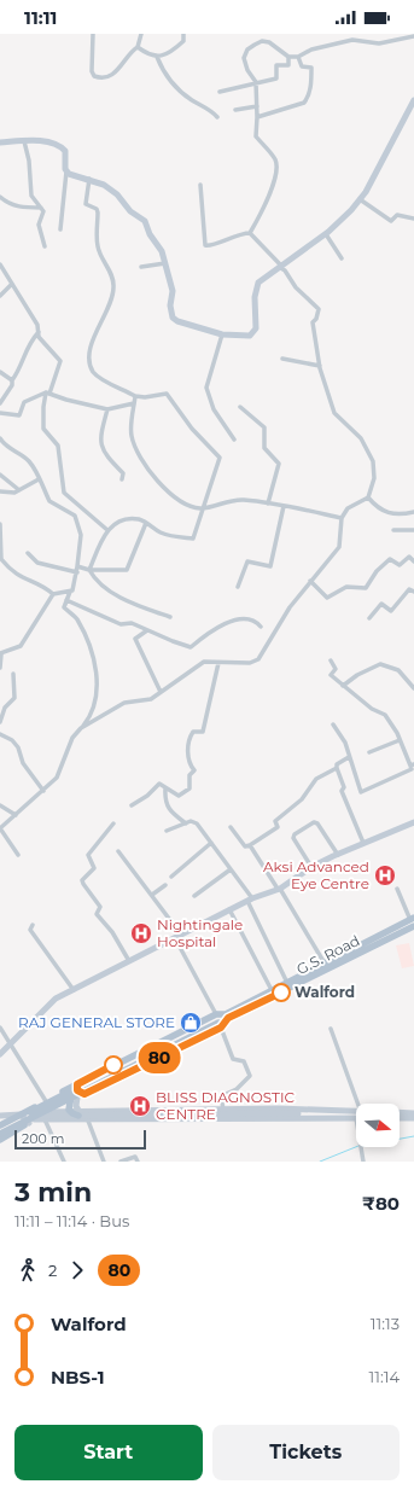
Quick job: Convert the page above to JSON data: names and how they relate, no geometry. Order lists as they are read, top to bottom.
{
  "streets": {
    "main road": ["G.S. Road"]
  },
  "places": {
    "hospital": ["Aksi Advanced Eye Centre", "Nightingale Hospital", "BLISS DIAGNOSTIC CENTRE"],
    "other": ["Walford"],
    "shop": ["RAJ GENERAL STORE"]
  },
  "lines": ["bus line 80"],
  "scale_bar": "200 m",
  "north": "right",
  "page": {
    "status": "11:11",
    "on_map": "80",
    "scale": "200 m",
    "heading": ["3 min", "11:11 – 11:14 · Bus", "₹80"],
    "legs": ["2", "80"],
    "list": [
      {
        "name": "Walford",
        "value": "11:13"
      },
      {
        "name": "NBS-1",
        "value": "11:14"
      }
    ],
    "buttons": ["Start", "Tickets"]
  }
}
